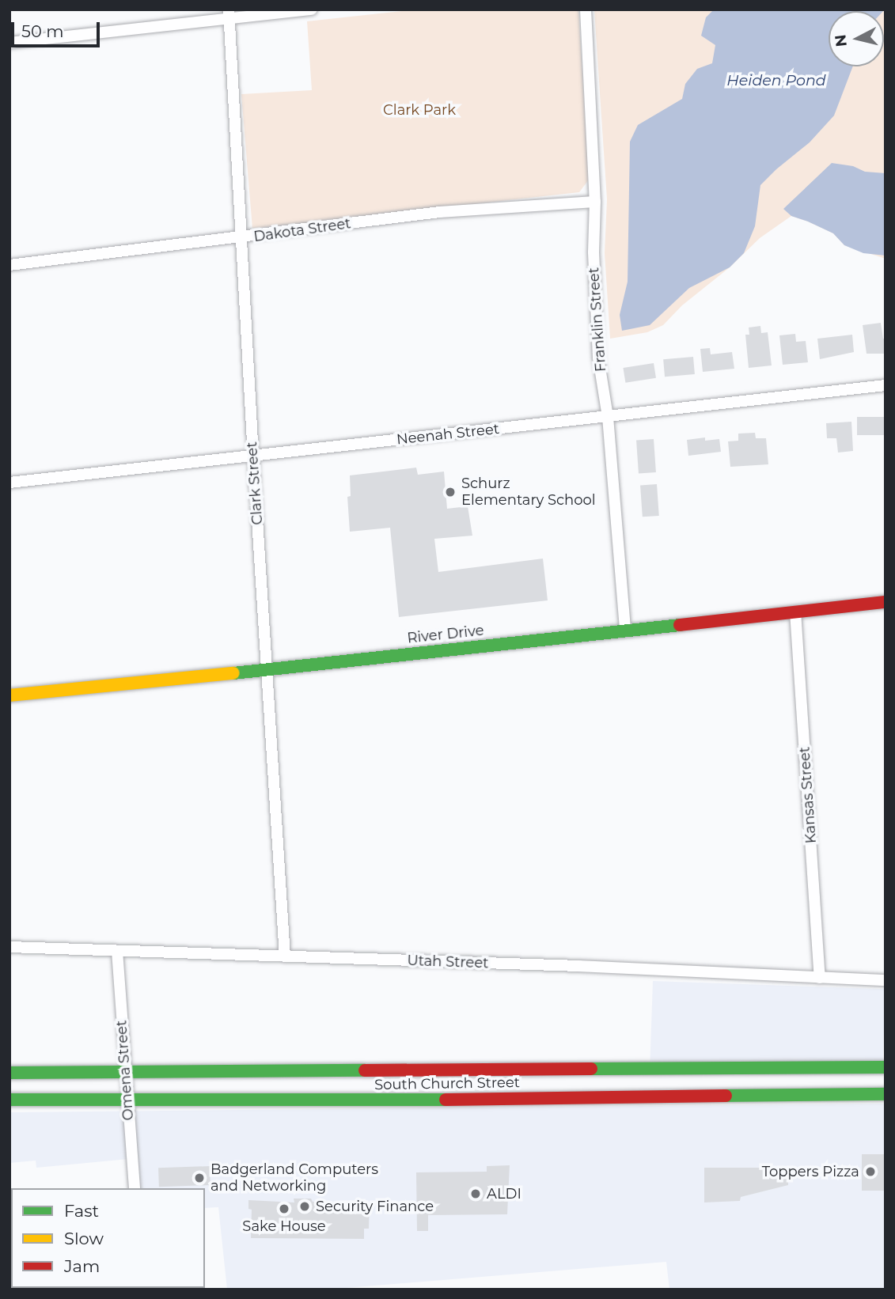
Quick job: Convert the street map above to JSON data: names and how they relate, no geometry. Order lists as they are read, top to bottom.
{
  "streets": {
    "main road": ["River Drive", "South Church Street"],
    "street": [
      "Dakota Street",
      "Franklin Street",
      "Neenah Street",
      "Clark Street",
      "Kansas Street",
      "Utah Street",
      "Omena Street"
    ]
  },
  "crossings": [
    ["Dakota Street", "Franklin Street"],
    ["Dakota Street", "Clark Street"],
    ["Franklin Street", "Neenah Street"],
    ["Franklin Street", "River Drive"],
    ["Neenah Street", "Clark Street"],
    ["Clark Street", "River Drive"],
    ["Clark Street", "Utah Street"],
    ["River Drive", "Kansas Street"],
    ["Kansas Street", "Utah Street"],
    ["Utah Street", "Omena Street"],
    ["Omena Street", "South Church Street"]
  ],
  "water": ["Heiden Pond"],
  "parks": ["Clark Park"],
  "places": [
    "Schurz Elementary School",
    "Toppers Pizza",
    "Badgerland Computers and Networking",
    "ALDI",
    "Security Finance",
    "Sake House"
  ],
  "legend": ["Fast", "Slow", "Jam"],
  "scale_bar": "50 m",
  "north": "left"
}
